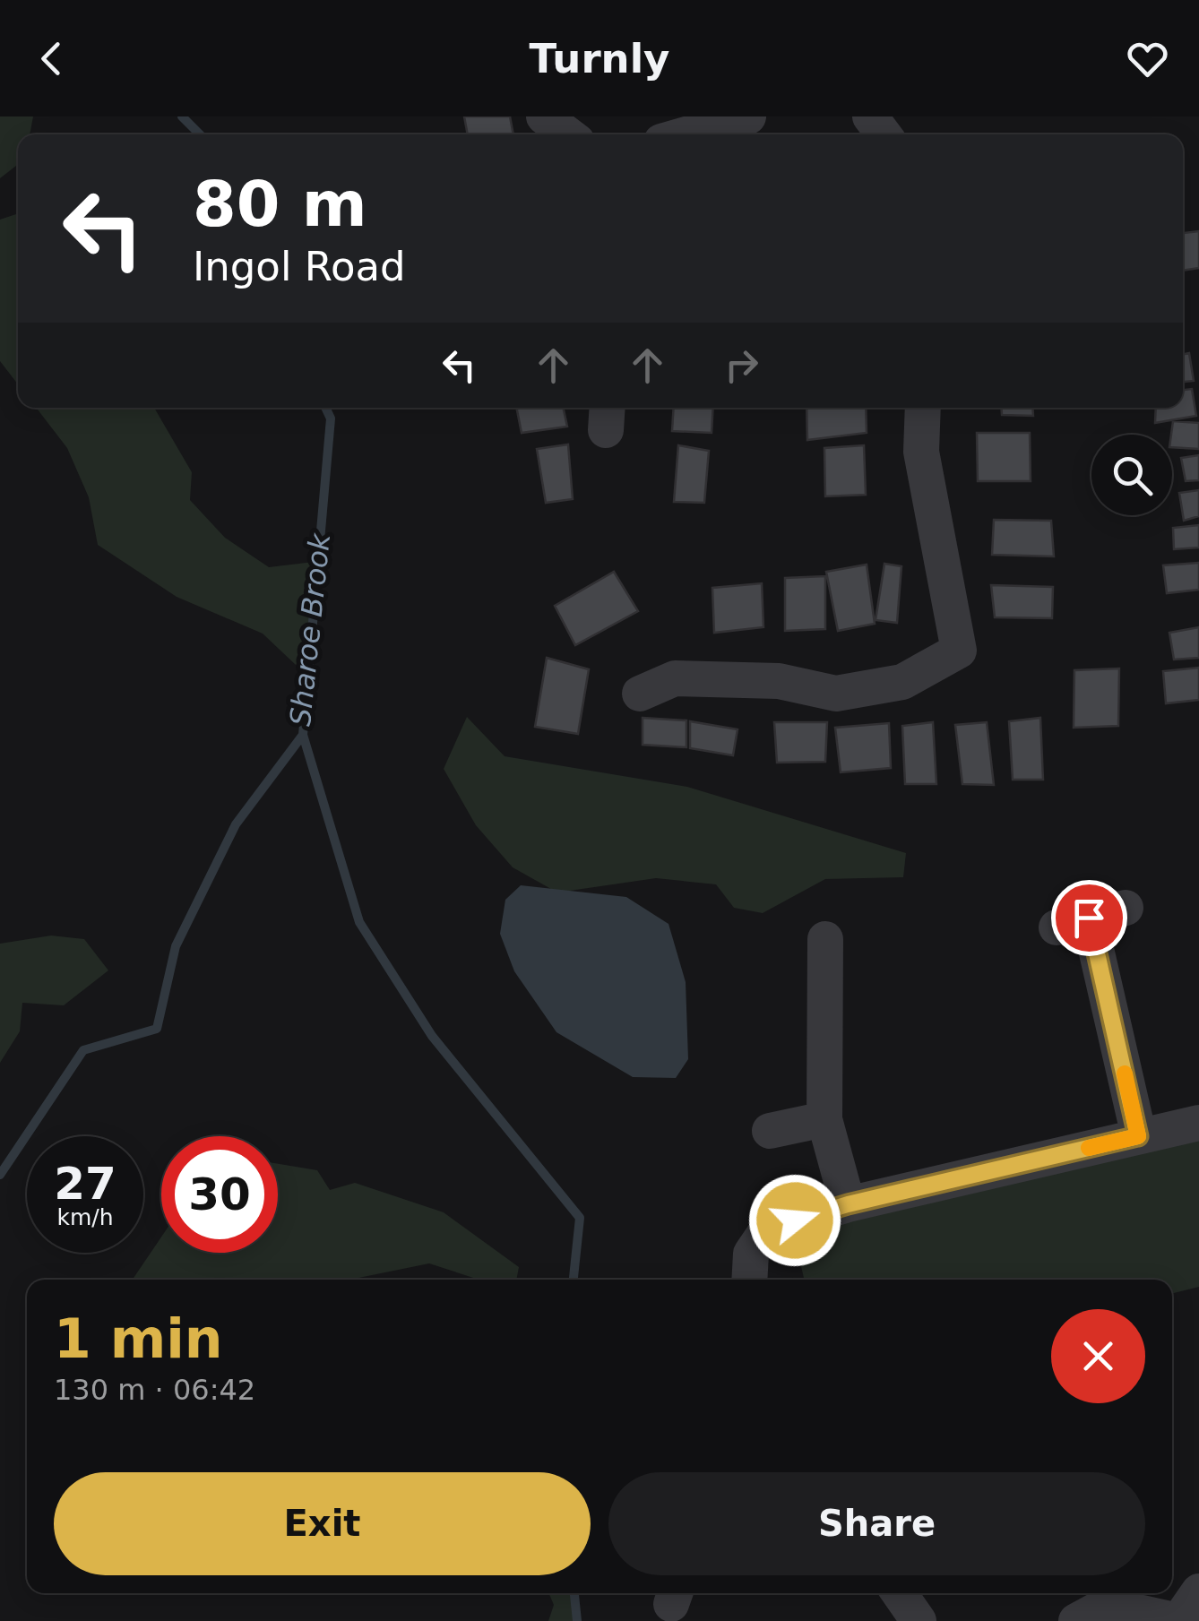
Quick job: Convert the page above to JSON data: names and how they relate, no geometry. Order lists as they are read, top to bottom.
{
  "water": ["Sharoe Brook"],
  "page": {
    "header": "Turnly",
    "turn": ["80 m", "Ingol Road"],
    "speed": "27 km/h",
    "limit": "30",
    "heading": ["1 min", "130 m · 06:42"],
    "buttons": ["Exit", "Share"]
  }
}
